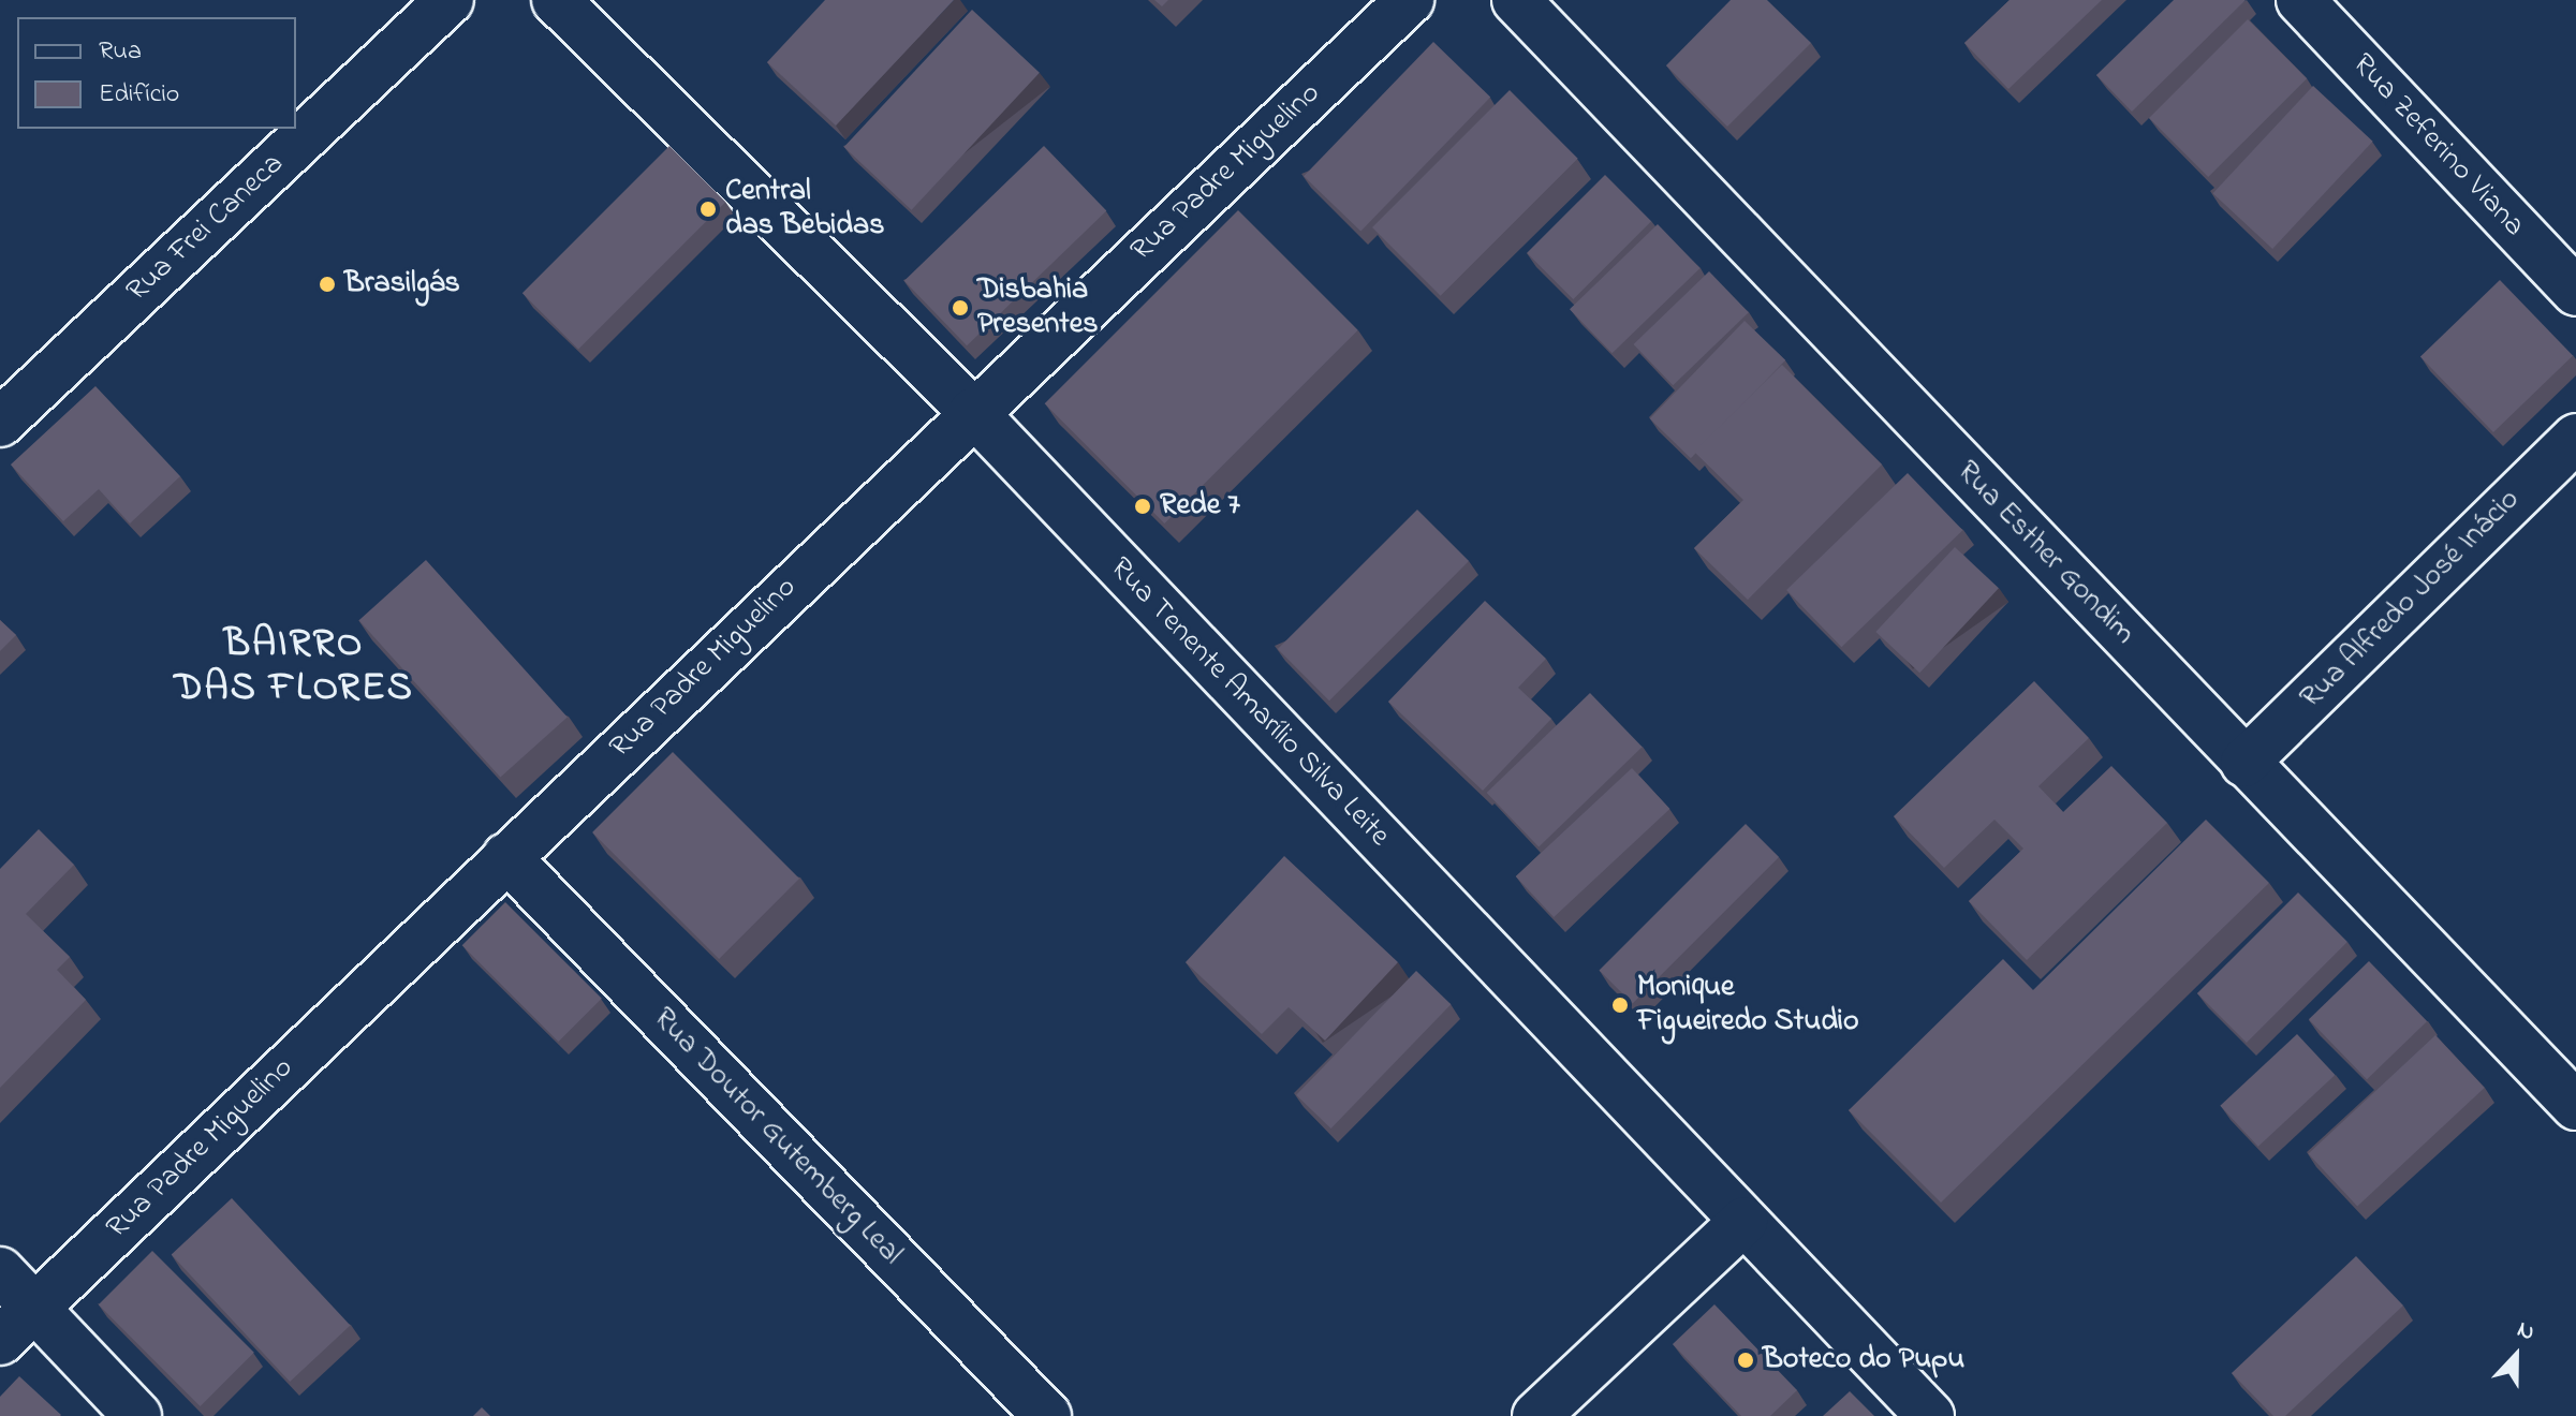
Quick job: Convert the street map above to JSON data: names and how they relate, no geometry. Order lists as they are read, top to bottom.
{
  "streets": {
    "street": [
      "Rua Zeferino Viana",
      "Rua Padre Miguelino",
      "Rua Frei Caneca",
      "Rua Esther Gondim",
      "Rua Alfredo José Inácio",
      "Rua Tenente Amarílio Silva Leite",
      "Rua Doutor Gutemberg Leal"
    ]
  },
  "crossings": [
    ["Rua Padre Miguelino", "Rua Tenente Amarílio Silva Leite"],
    ["Rua Padre Miguelino", "Rua Doutor Gutemberg Leal"],
    ["Rua Esther Gondim", "Rua Alfredo José Inácio"]
  ],
  "districts": ["BAIRRO DAS FLORES"],
  "places": [
    "Central das Bebidas",
    "Brasilgás",
    "Disbahia Presentes",
    "Rede 7",
    "Monique Figueiredo Studio",
    "Boteco do Pupu"
  ],
  "legend": ["Rua", "Edifício"],
  "north": "top"
}
